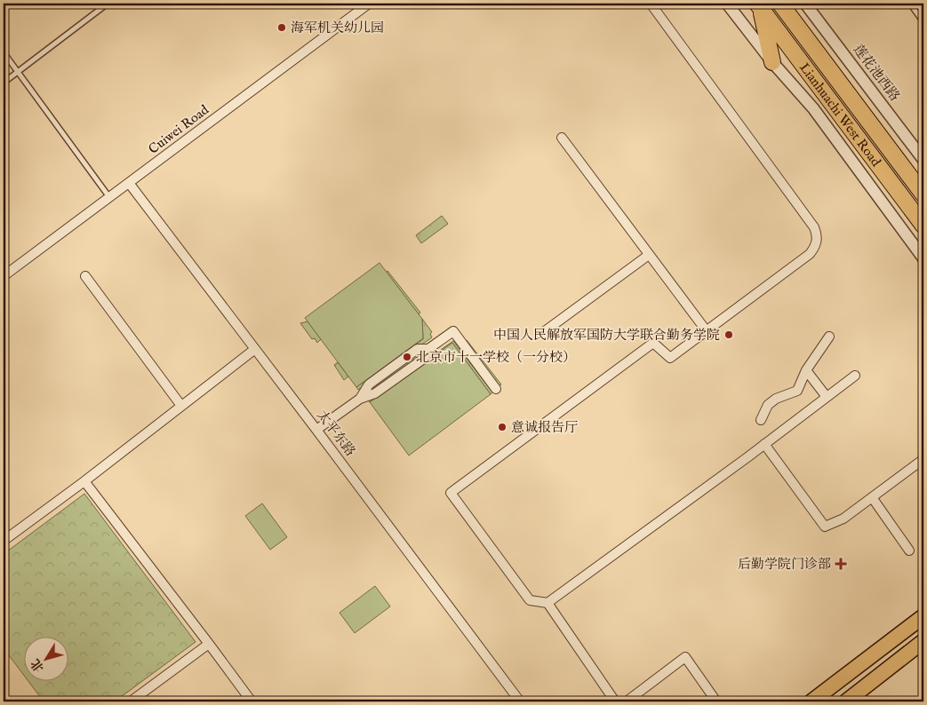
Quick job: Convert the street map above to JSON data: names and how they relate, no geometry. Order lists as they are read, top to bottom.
{
  "streets": {
    "highway": ["Lianhuachi West Road"],
    "street": ["莲花池西路", "Cuiwei Road", "太平东路"]
  },
  "crossings": [
    ["Cuiwei Road", "太平东路"]
  ],
  "places": {
    "other": [
      "海军机关幼儿园",
      "中国人民解放军国防大学联合勤务学院",
      "北京市十一学校（一分校）",
      "意诚报告厅"
    ],
    "health": ["后勤学院门诊部"]
  },
  "north": "bottom left"
}
